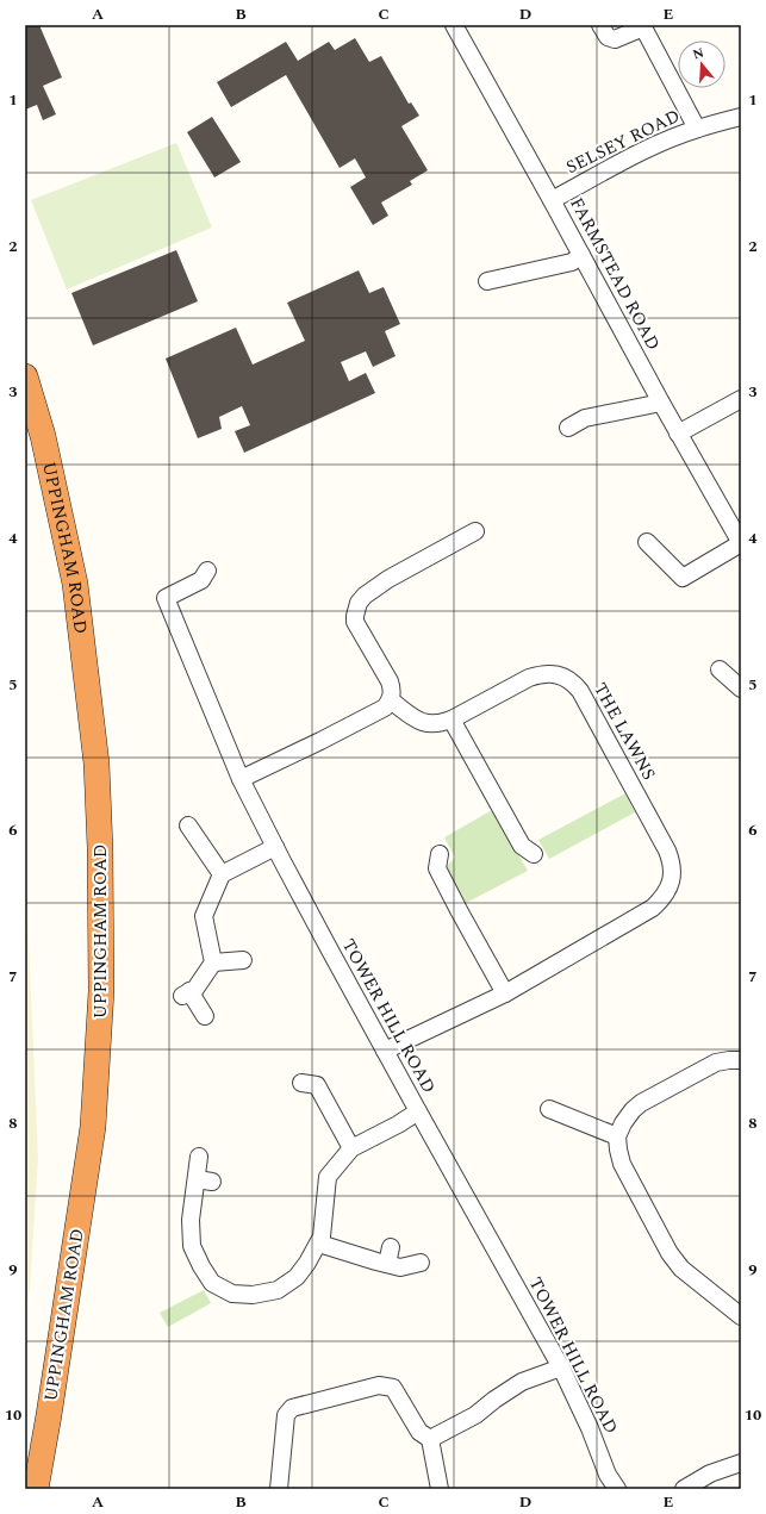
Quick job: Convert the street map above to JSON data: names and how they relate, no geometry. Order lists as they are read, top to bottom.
{
  "streets": {
    "highway": ["UPPINGHAM ROAD"],
    "street": [
      "SELSEY ROAD",
      "FARMSTEAD ROAD",
      "THE LAWNS",
      "TOWER HILL ROAD"
    ]
  },
  "crossings": [
    ["SELSEY ROAD", "FARMSTEAD ROAD"],
    ["THE LAWNS", "TOWER HILL ROAD"]
  ],
  "north": "top",
  "grid": {
    "columns": [
      "A",
      "B",
      "C",
      "D",
      "E"
    ],
    "rows": [
      "1",
      "2",
      "3",
      "4",
      "5",
      "6",
      "7",
      "8",
      "9",
      "10"
    ]
  }
}
